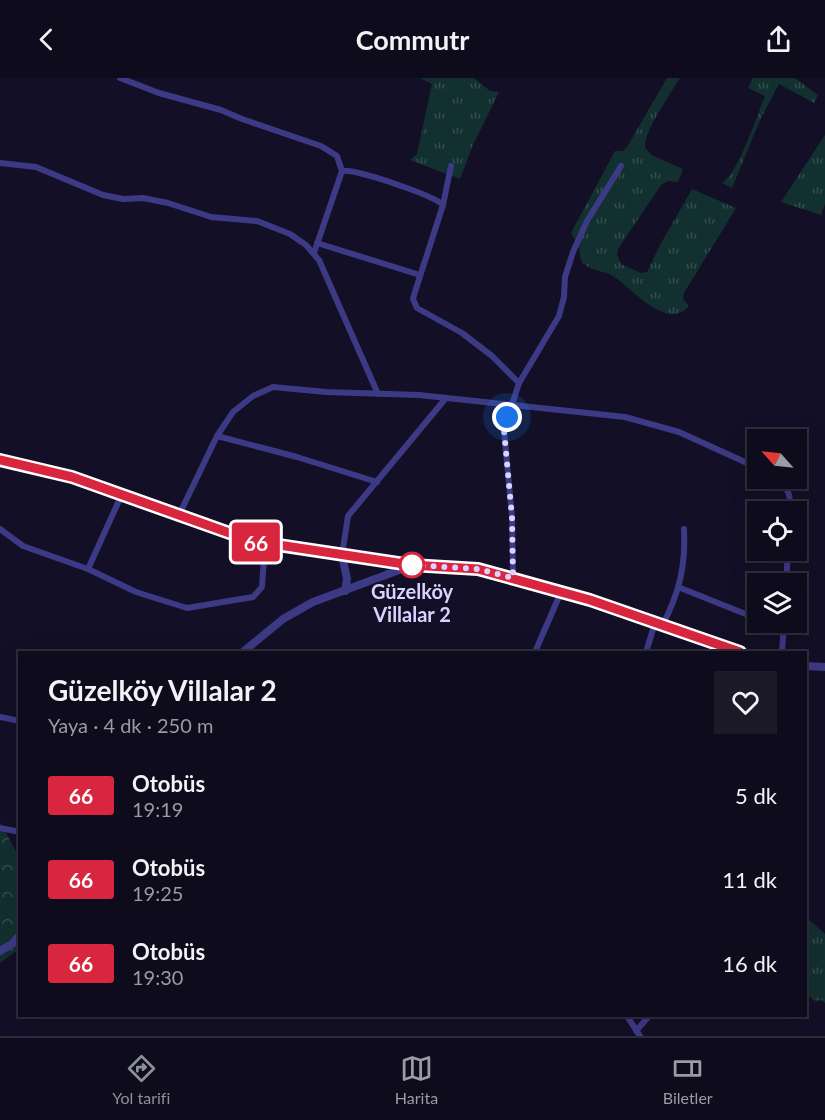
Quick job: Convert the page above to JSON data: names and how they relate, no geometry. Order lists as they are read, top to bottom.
{
  "places": ["Güzelköy Villalar 2"],
  "lines": ["bus line 66"],
  "north": "top left",
  "page": {
    "header": "Commutr",
    "on_map": "66",
    "heading": ["Güzelköy Villalar 2", "Yaya · 4 dk · 250 m"],
    "list": [
      {
        "mark": "66",
        "name": "Otobüs",
        "note": "19:19",
        "value": "5 dk"
      },
      {
        "mark": "66",
        "name": "Otobüs",
        "note": "19:25",
        "value": "11 dk"
      },
      {
        "mark": "66",
        "name": "Otobüs",
        "note": "19:30",
        "value": "16 dk"
      }
    ],
    "tabs": ["Yol tarifi", "Harita", "Biletler"]
  }
}
